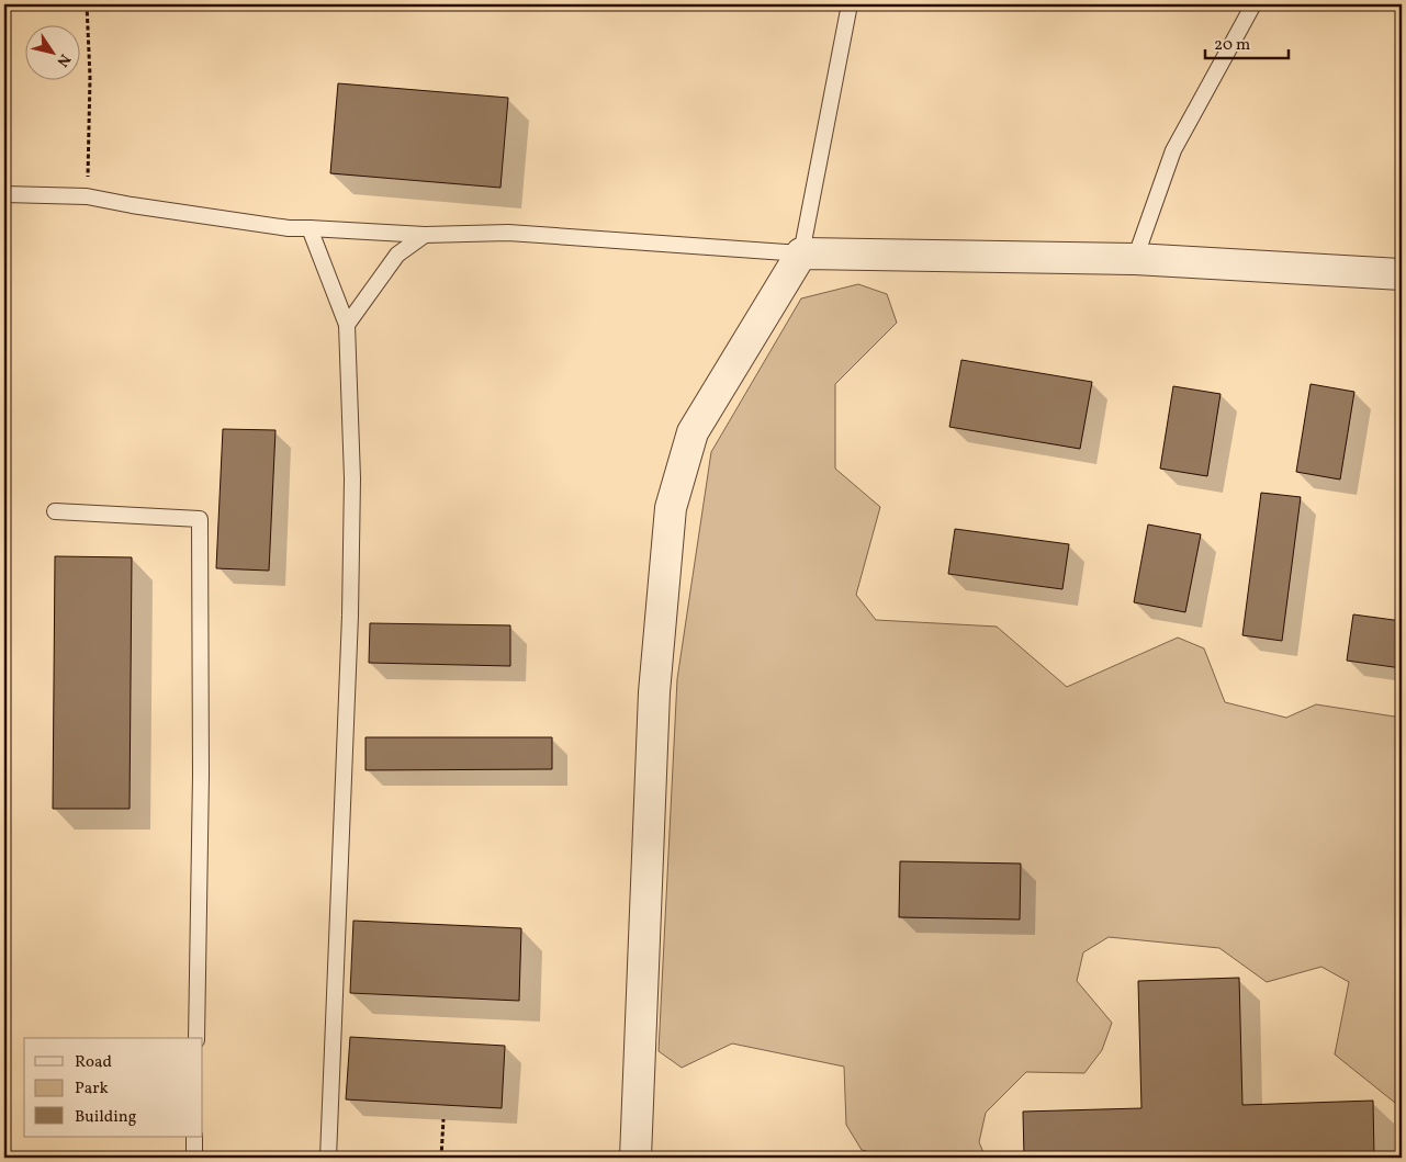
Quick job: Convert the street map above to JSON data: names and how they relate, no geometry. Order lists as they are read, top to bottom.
{
  "legend": ["Road", "Park", "Building"],
  "scale_bar": "20 m",
  "north": "bottom right"
}
